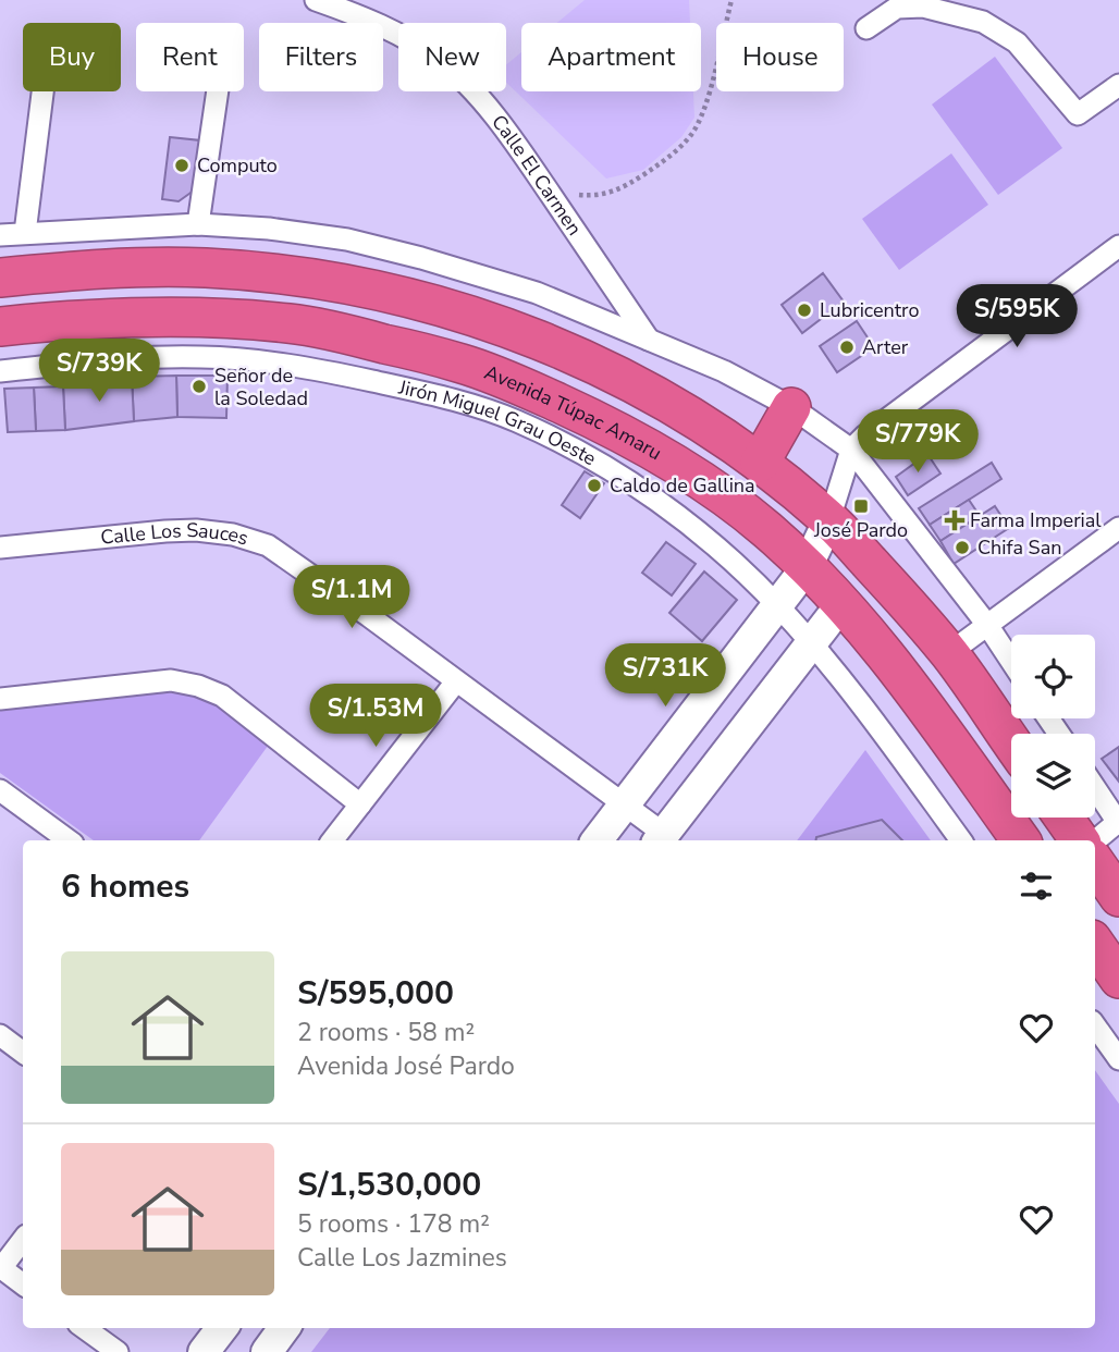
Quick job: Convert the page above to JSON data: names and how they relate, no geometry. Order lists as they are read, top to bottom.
{
  "streets": {
    "highway": ["Avenida Túpac Amaru"],
    "street": ["Calle El Carmen", "Jirón Miguel Grau Oeste", "Calle Los Sauces"]
  },
  "places": {
    "other": [
      "Computo",
      "Lubricentro",
      "Arter",
      "Señor de la Soledad",
      "Caldo de Gallina",
      "Chifa San"
    ],
    "transit": ["José Pardo"],
    "health": ["Farma Imperial"]
  },
  "page": {
    "chip": [
      "Buy",
      "Rent",
      "Filters",
      "New",
      "Apartment",
      "House"
    ],
    "price": [
      "S/595K",
      "S/739K",
      "S/779K",
      "S/1.1M",
      "S/731K",
      "S/1.53M"
    ],
    "heading": "6 homes",
    "list": [
      {
        "name": "S/595,000",
        "note": "2 rooms · 58 m² · Avenida José Pardo"
      },
      {
        "name": "S/1,530,000",
        "note": "5 rooms · 178 m² · Calle Los Jazmines"
      }
    ]
  }
}
